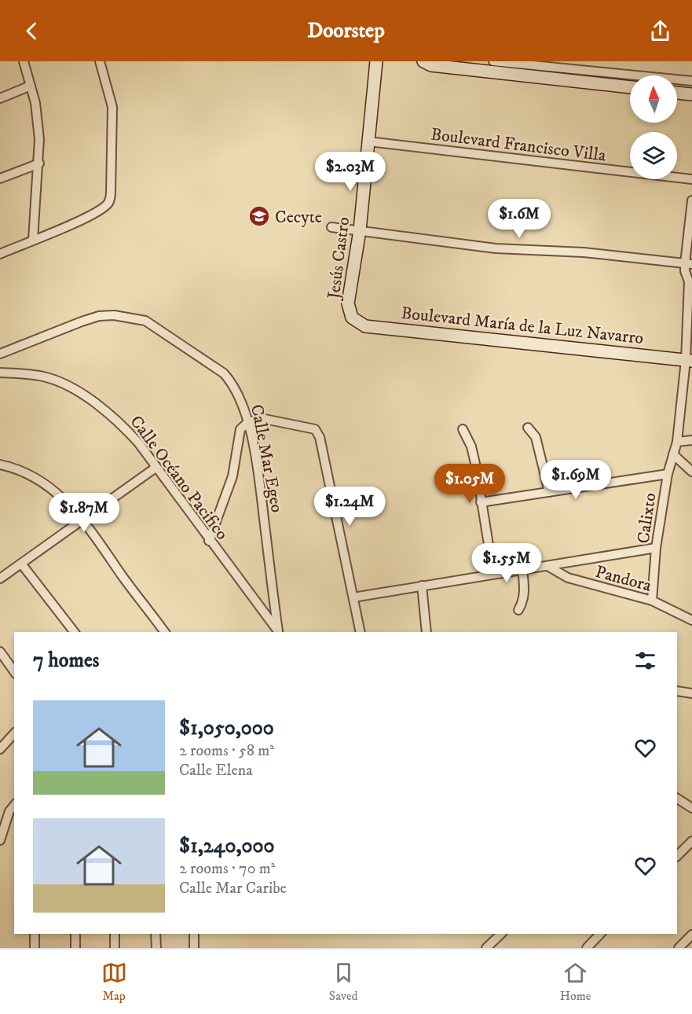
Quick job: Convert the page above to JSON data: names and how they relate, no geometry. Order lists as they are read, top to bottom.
{
  "streets": {
    "street": [
      "Boulevard Francisco Villa",
      "Jesús Castro",
      "Boulevard María de la Luz Navarro",
      "Calle Mar Egeo",
      "Calle Océano Pacifico",
      "Calixto",
      "Pandora"
    ]
  },
  "crossings": [
    ["Boulevard Francisco Villa", "Jesús Castro"],
    ["Jesús Castro", "Boulevard María de la Luz Navarro"],
    ["Boulevard María de la Luz Navarro", "Calixto"],
    ["Calle Mar Egeo", "Calle Océano Pacifico"],
    ["Calixto", "Pandora"]
  ],
  "places": {
    "school or university": ["Cecyte"]
  },
  "north": "top",
  "page": {
    "header": "Doorstep",
    "price": [
      "$2.03M",
      "$1.6M",
      "$1.69M",
      "$1.05M",
      "$1.24M",
      "$1.87M",
      "$1.55M"
    ],
    "heading": "7 homes",
    "list": [
      {
        "name": "$1,050,000",
        "note": "2 rooms · 58 m² · Calle Elena"
      },
      {
        "name": "$1,240,000",
        "note": "2 rooms · 70 m² · Calle Mar Caribe"
      }
    ],
    "tabs": ["Map", "Saved", "Home"]
  }
}
